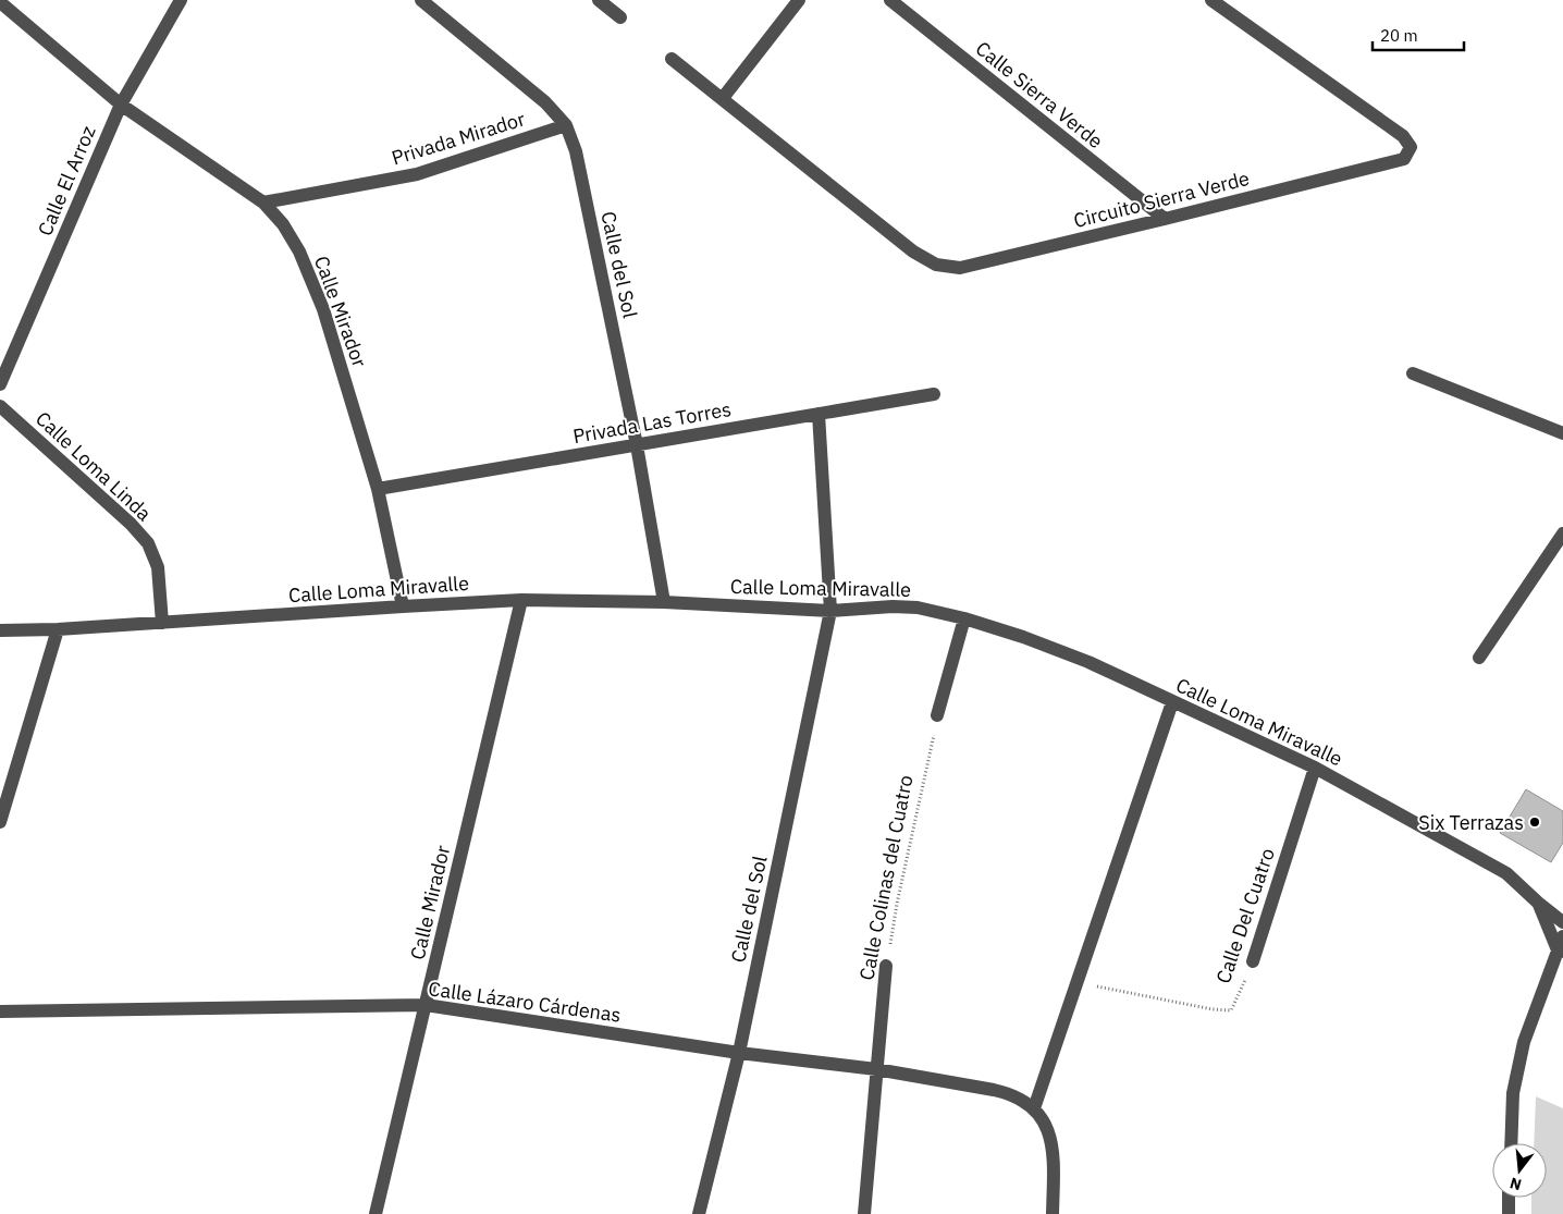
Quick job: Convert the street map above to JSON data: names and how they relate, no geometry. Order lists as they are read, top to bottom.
{
  "streets": {
    "street": [
      "Calle Sierra Verde",
      "Privada Mirador",
      "Calle El Arroz",
      "Circuito Sierra Verde",
      "Calle del Sol",
      "Calle Mirador",
      "Privada Las Torres",
      "Calle Loma Linda",
      "Calle Loma Miravalle",
      "Calle Colinas del Cuatro",
      "Calle Del Cuatro",
      "Calle Lázaro Cárdenas"
    ]
  },
  "crossings": [
    ["Calle Sierra Verde", "Circuito Sierra Verde"],
    ["Privada Mirador", "Calle del Sol"],
    ["Privada Mirador", "Calle Mirador"],
    ["Calle El Arroz", "Calle Mirador"],
    ["Calle del Sol", "Privada Las Torres"],
    ["Calle del Sol", "Calle Loma Miravalle"],
    ["Calle del Sol", "Calle Lázaro Cárdenas"],
    ["Calle Mirador", "Privada Las Torres"],
    ["Calle Mirador", "Calle Loma Miravalle"],
    ["Calle Mirador", "Calle Lázaro Cárdenas"],
    ["Calle Loma Linda", "Calle Loma Miravalle"],
    ["Calle Loma Miravalle", "Calle Del Cuatro"],
    ["Calle Colinas del Cuatro", "Calle Lázaro Cárdenas"]
  ],
  "places": ["Six Terrazas"],
  "scale_bar": "20 m",
  "north": "bottom"
}
